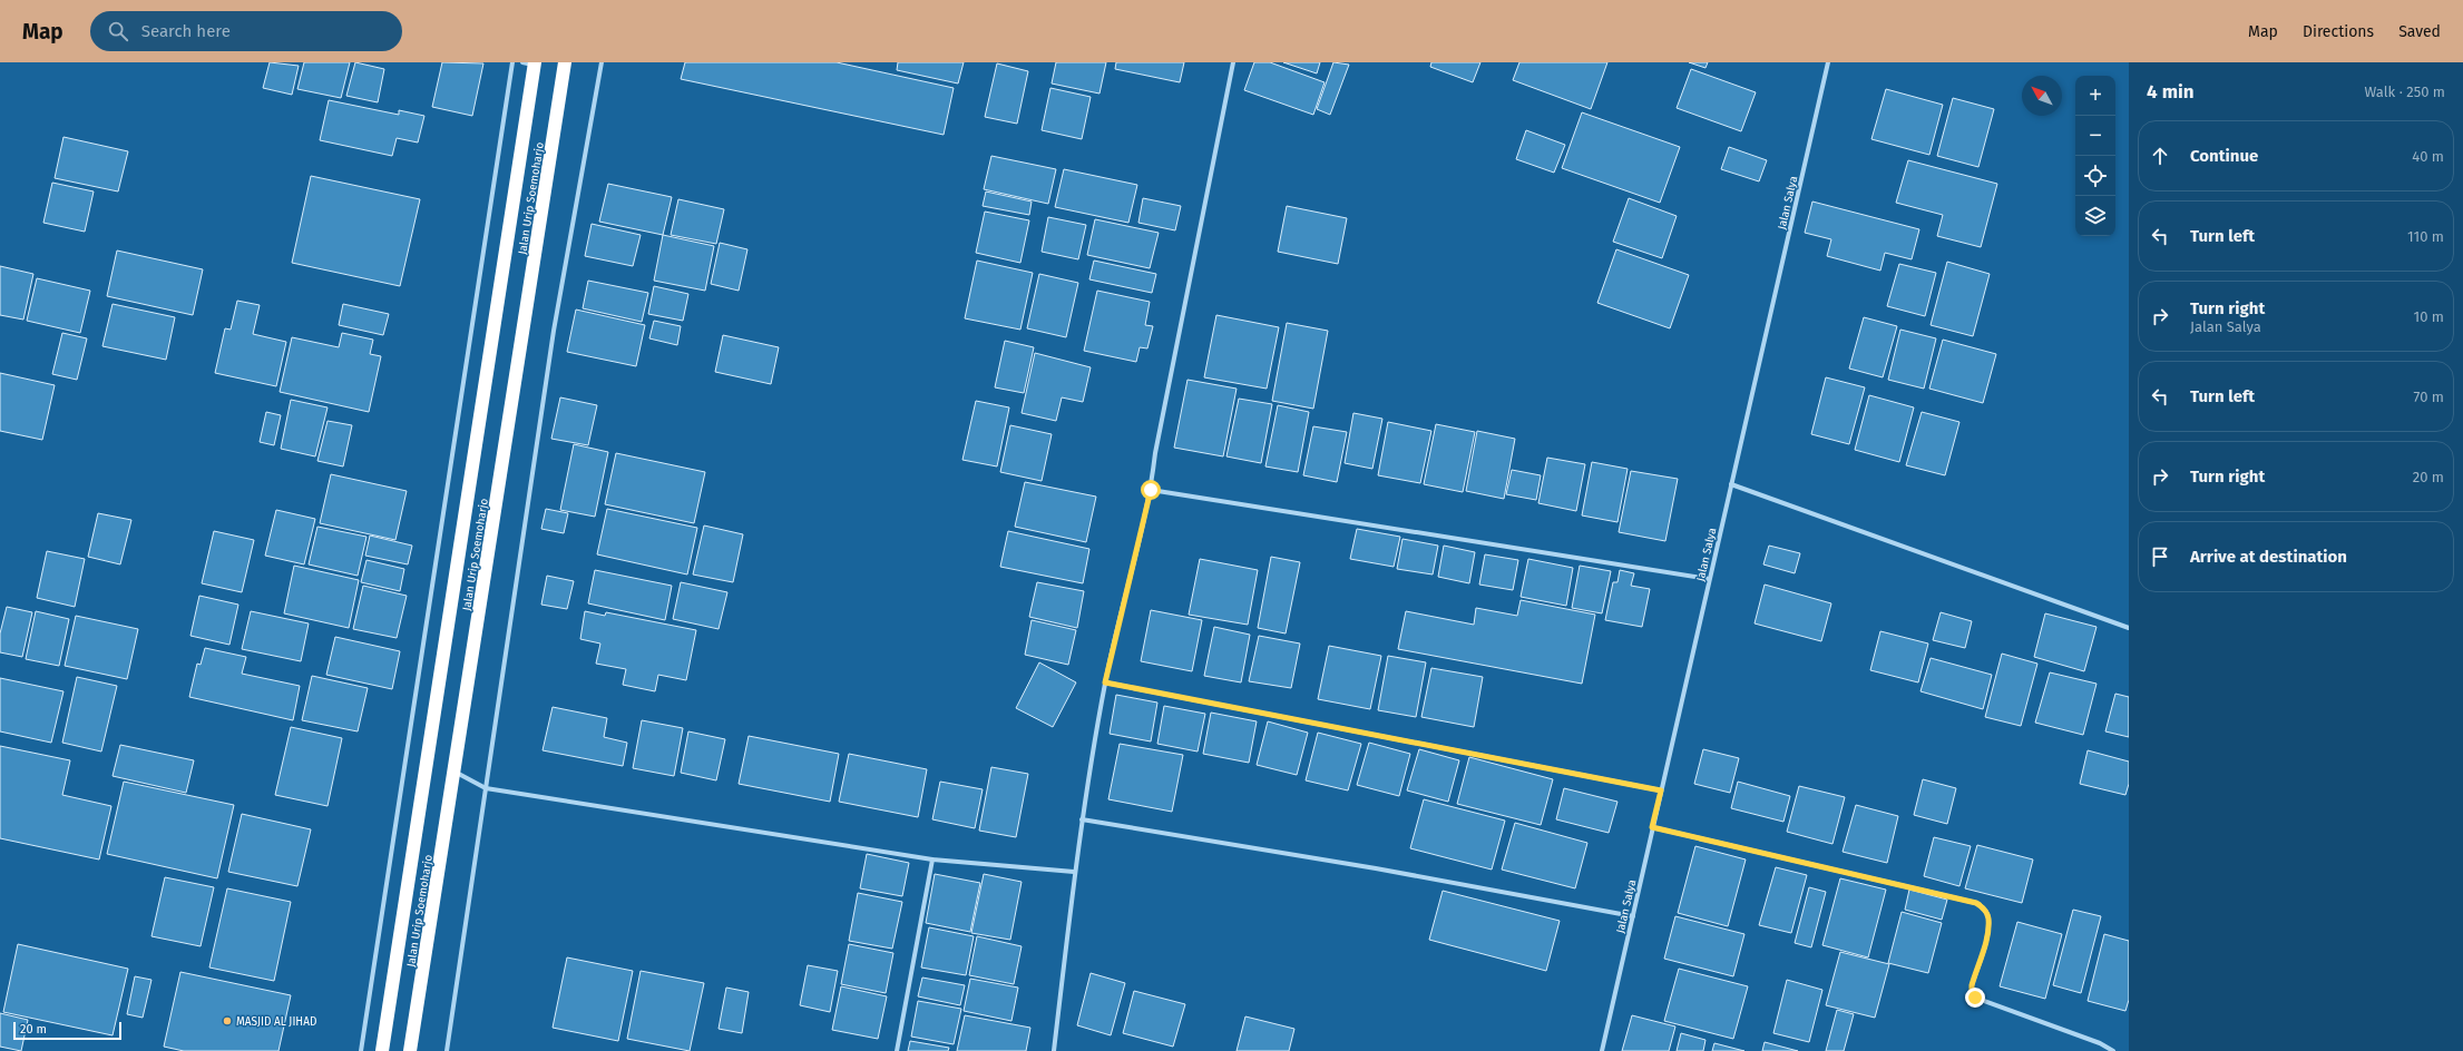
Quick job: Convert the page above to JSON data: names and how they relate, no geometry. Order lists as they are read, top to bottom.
{
  "streets": {
    "highway": ["Jalan Urip Soemoharjo"],
    "street": ["Jalan Salya"]
  },
  "places": ["MASJID AL JIHAD"],
  "scale_bar": "20 m",
  "north": "top left",
  "page": {
    "header": "Map",
    "search": "Search here",
    "nav": ["Map", "Directions", "Saved"],
    "heading": ["4 min", "Walk · 250 m"],
    "map_buttons": ["+", "−"],
    "list": [
      ["Continue", "40 m"],
      ["Turn left", "110 m"],
      ["Turn right", "Jalan Salya", "10 m"],
      ["Turn left", "70 m"],
      ["Turn right", "20 m"],
      "Arrive at destination"
    ],
    "scale": "20 m"
  }
}
